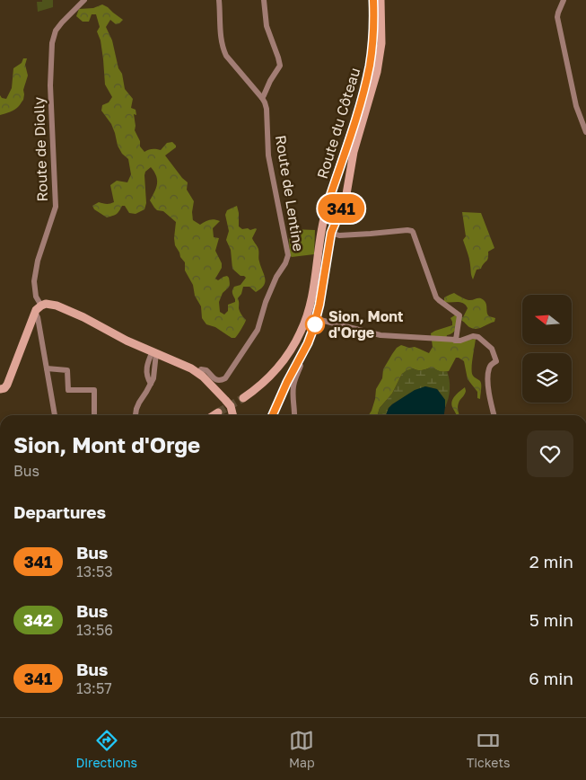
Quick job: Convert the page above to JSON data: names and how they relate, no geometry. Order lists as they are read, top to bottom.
{
  "streets": {
    "street": ["Route du Côteau", "Route de Diolly", "Route de Lentine"]
  },
  "places": ["Sion, Mont d'Orge"],
  "lines": ["bus line 341"],
  "north": "left",
  "page": {
    "on_map": "341",
    "heading": [
      ["Sion, Mont d'Orge", "Bus"],
      "Departures"
    ],
    "list": [
      {
        "mark": "341",
        "name": "Bus",
        "note": "13:53",
        "value": "2 min"
      },
      {
        "mark": "342",
        "name": "Bus",
        "note": "13:56",
        "value": "5 min"
      },
      {
        "mark": "341",
        "name": "Bus",
        "note": "13:57",
        "value": "6 min"
      }
    ],
    "tabs": ["Directions", "Map", "Tickets"]
  }
}
